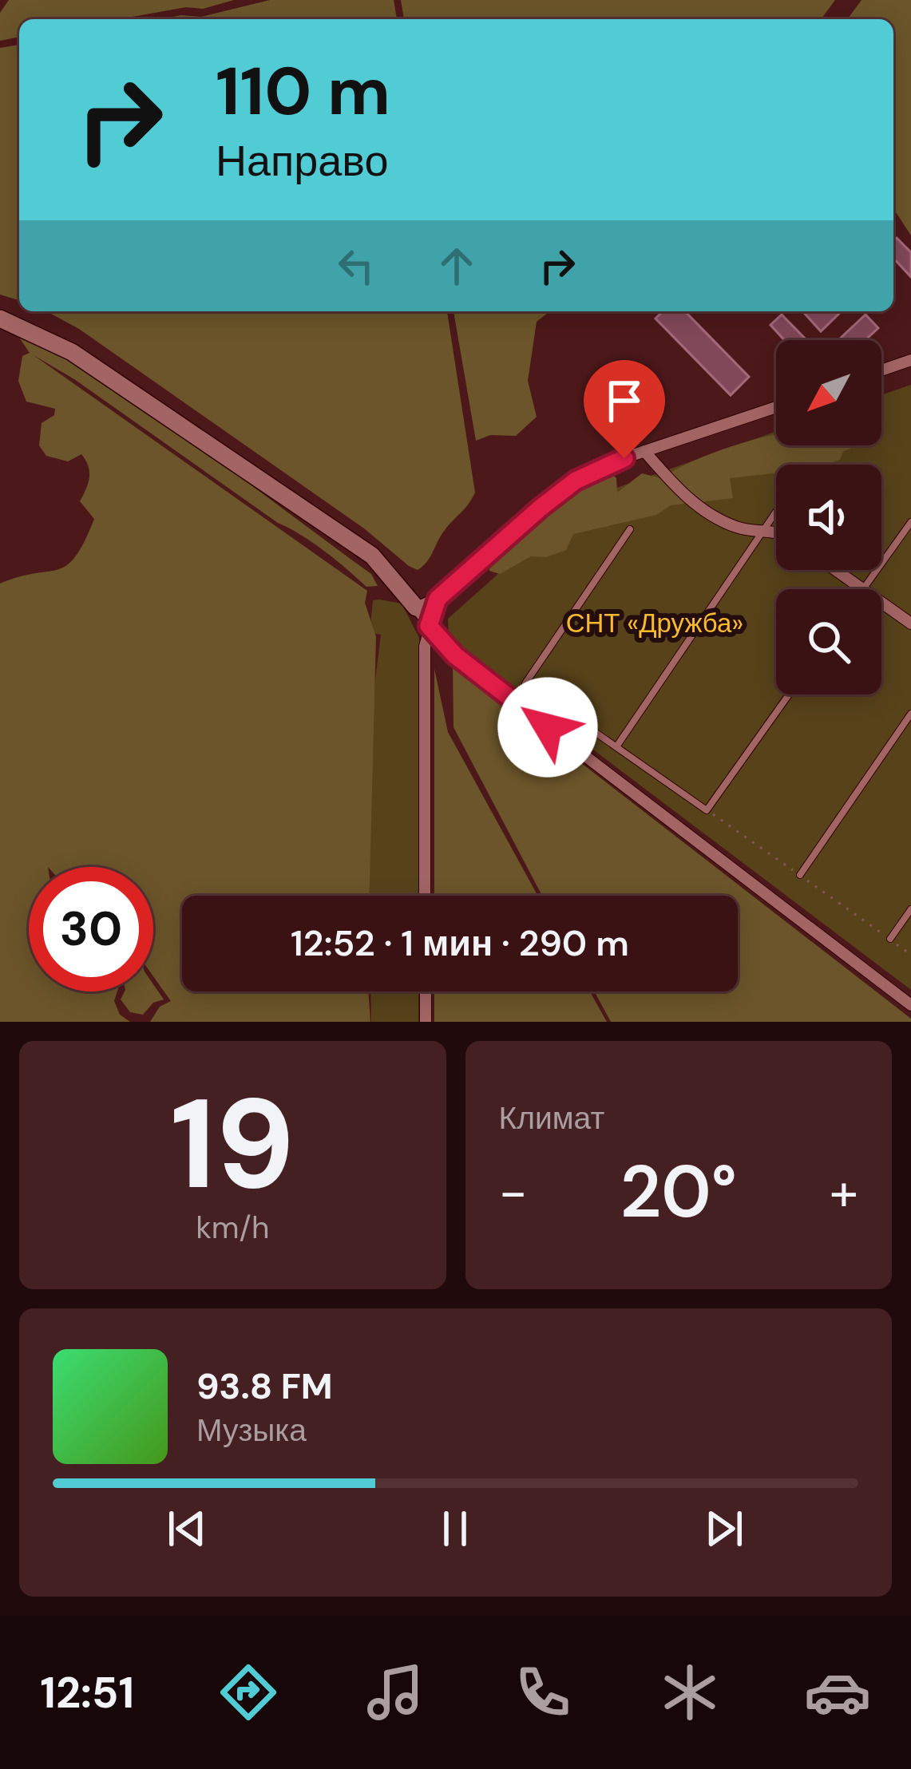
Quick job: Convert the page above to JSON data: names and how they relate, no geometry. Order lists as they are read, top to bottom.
{
  "parks": ["СНТ «Дружба»"],
  "north": "bottom left",
  "page": {
    "turn": ["110 m", "Направо"],
    "limit": "30",
    "trip": "12:52 · 1 мин · 290 m",
    "tile": [
      ["19", "km/h"],
      "Климат"
    ],
    "heat": ["−", "20°", "+"],
    "song": ["93.8 FM", "Музыка"],
    "tabs": "12:51"
  }
}
